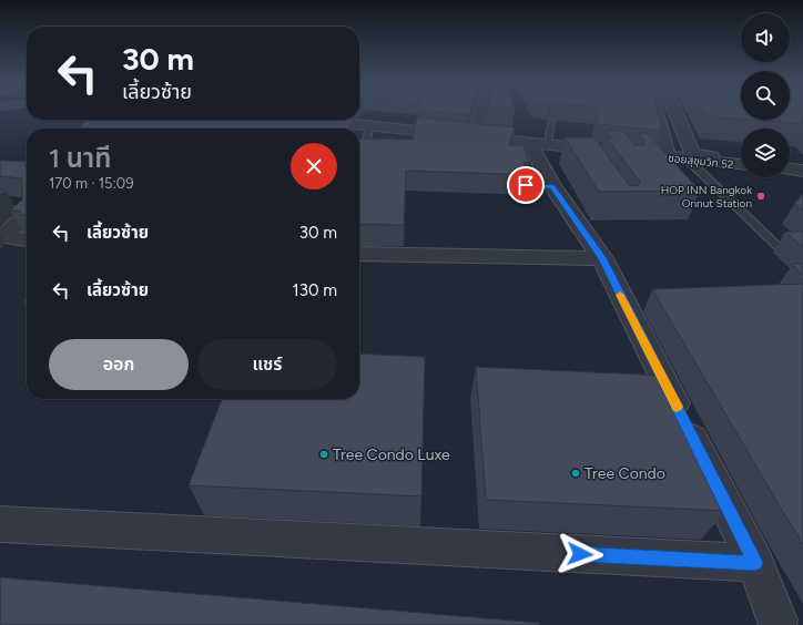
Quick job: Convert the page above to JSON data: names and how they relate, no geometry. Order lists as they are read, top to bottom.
{
  "streets": {
    "street": ["ซอยสุขุมวิท 52"]
  },
  "places": ["HOP INN Bangkok Onnut Station", "Tree Condo Luxe", "Tree Condo"],
  "page": {
    "turn": ["30 m", "เลี้ยวซ้าย"],
    "heading": ["1 นาที", "170 m · 15:09"],
    "list": [
      {
        "name": "เลี้ยวซ้าย",
        "value": "30 m"
      },
      {
        "name": "เลี้ยวซ้าย",
        "value": "130 m"
      }
    ],
    "buttons": ["ออก", "แชร์"]
  }
}
